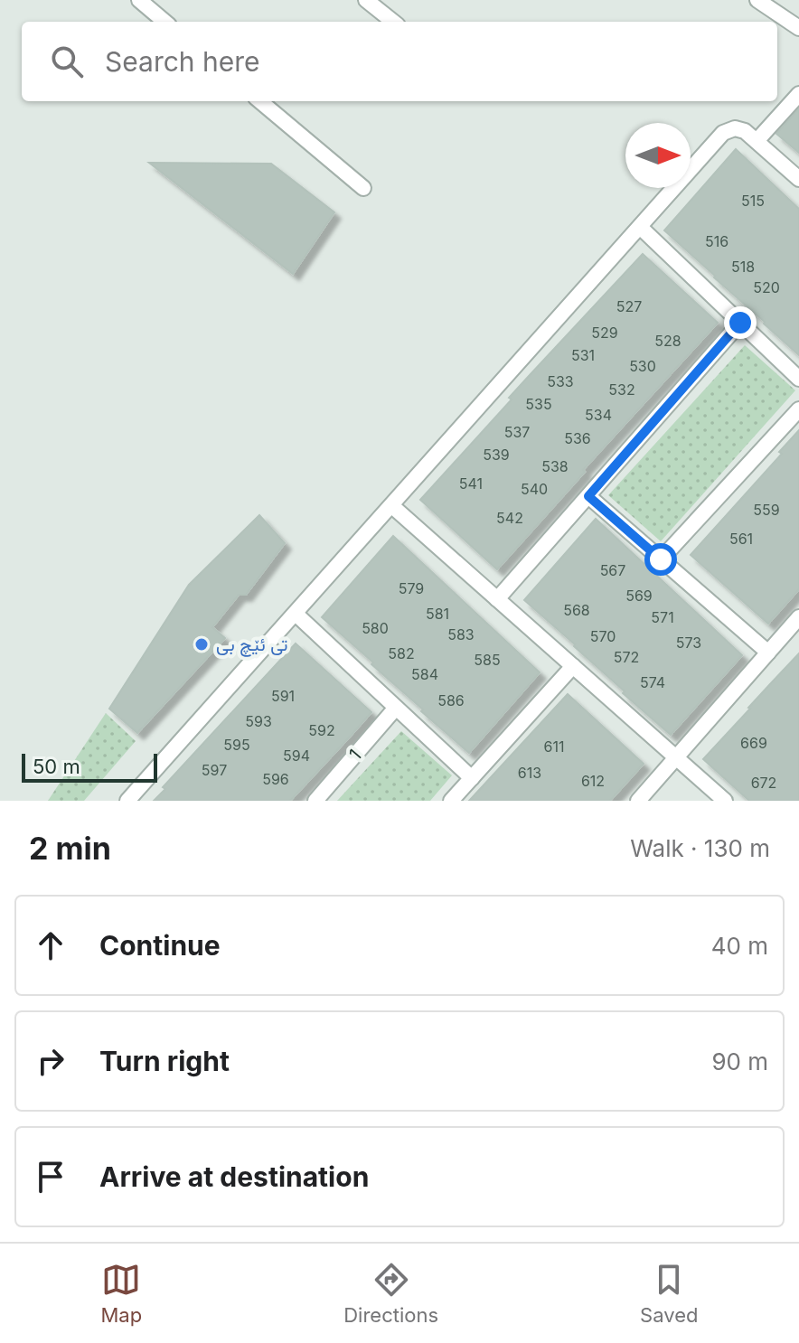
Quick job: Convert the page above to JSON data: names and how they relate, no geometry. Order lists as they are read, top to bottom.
{
  "streets": {
    "street": ["1"]
  },
  "places": ["تی ئێچ بی"],
  "house_numbers": [
    "515",
    "516",
    "518",
    "520",
    "527",
    "529",
    "528",
    "531",
    "530",
    "533",
    "532",
    "535",
    "534",
    "537",
    "536",
    "539",
    "538",
    "541",
    "540",
    "559",
    "542",
    "561",
    "567",
    "579",
    "569",
    "568",
    "581",
    "571",
    "580",
    "583",
    "570",
    "573",
    "582",
    "572",
    "585",
    "584",
    "574",
    "591",
    "586",
    "593",
    "592",
    "669",
    "595",
    "611",
    "594",
    "597",
    "613",
    "596",
    "612",
    "672"
  ],
  "scale_bar": "50 m",
  "north": "right",
  "page": {
    "search": "Search here",
    "scale": "50 m",
    "heading": ["2 min", "Walk · 130 m"],
    "list": [
      ["Continue", "40 m"],
      ["Turn right", "90 m"],
      "Arrive at destination"
    ],
    "nav": ["Map", "Directions", "Saved"]
  }
}
